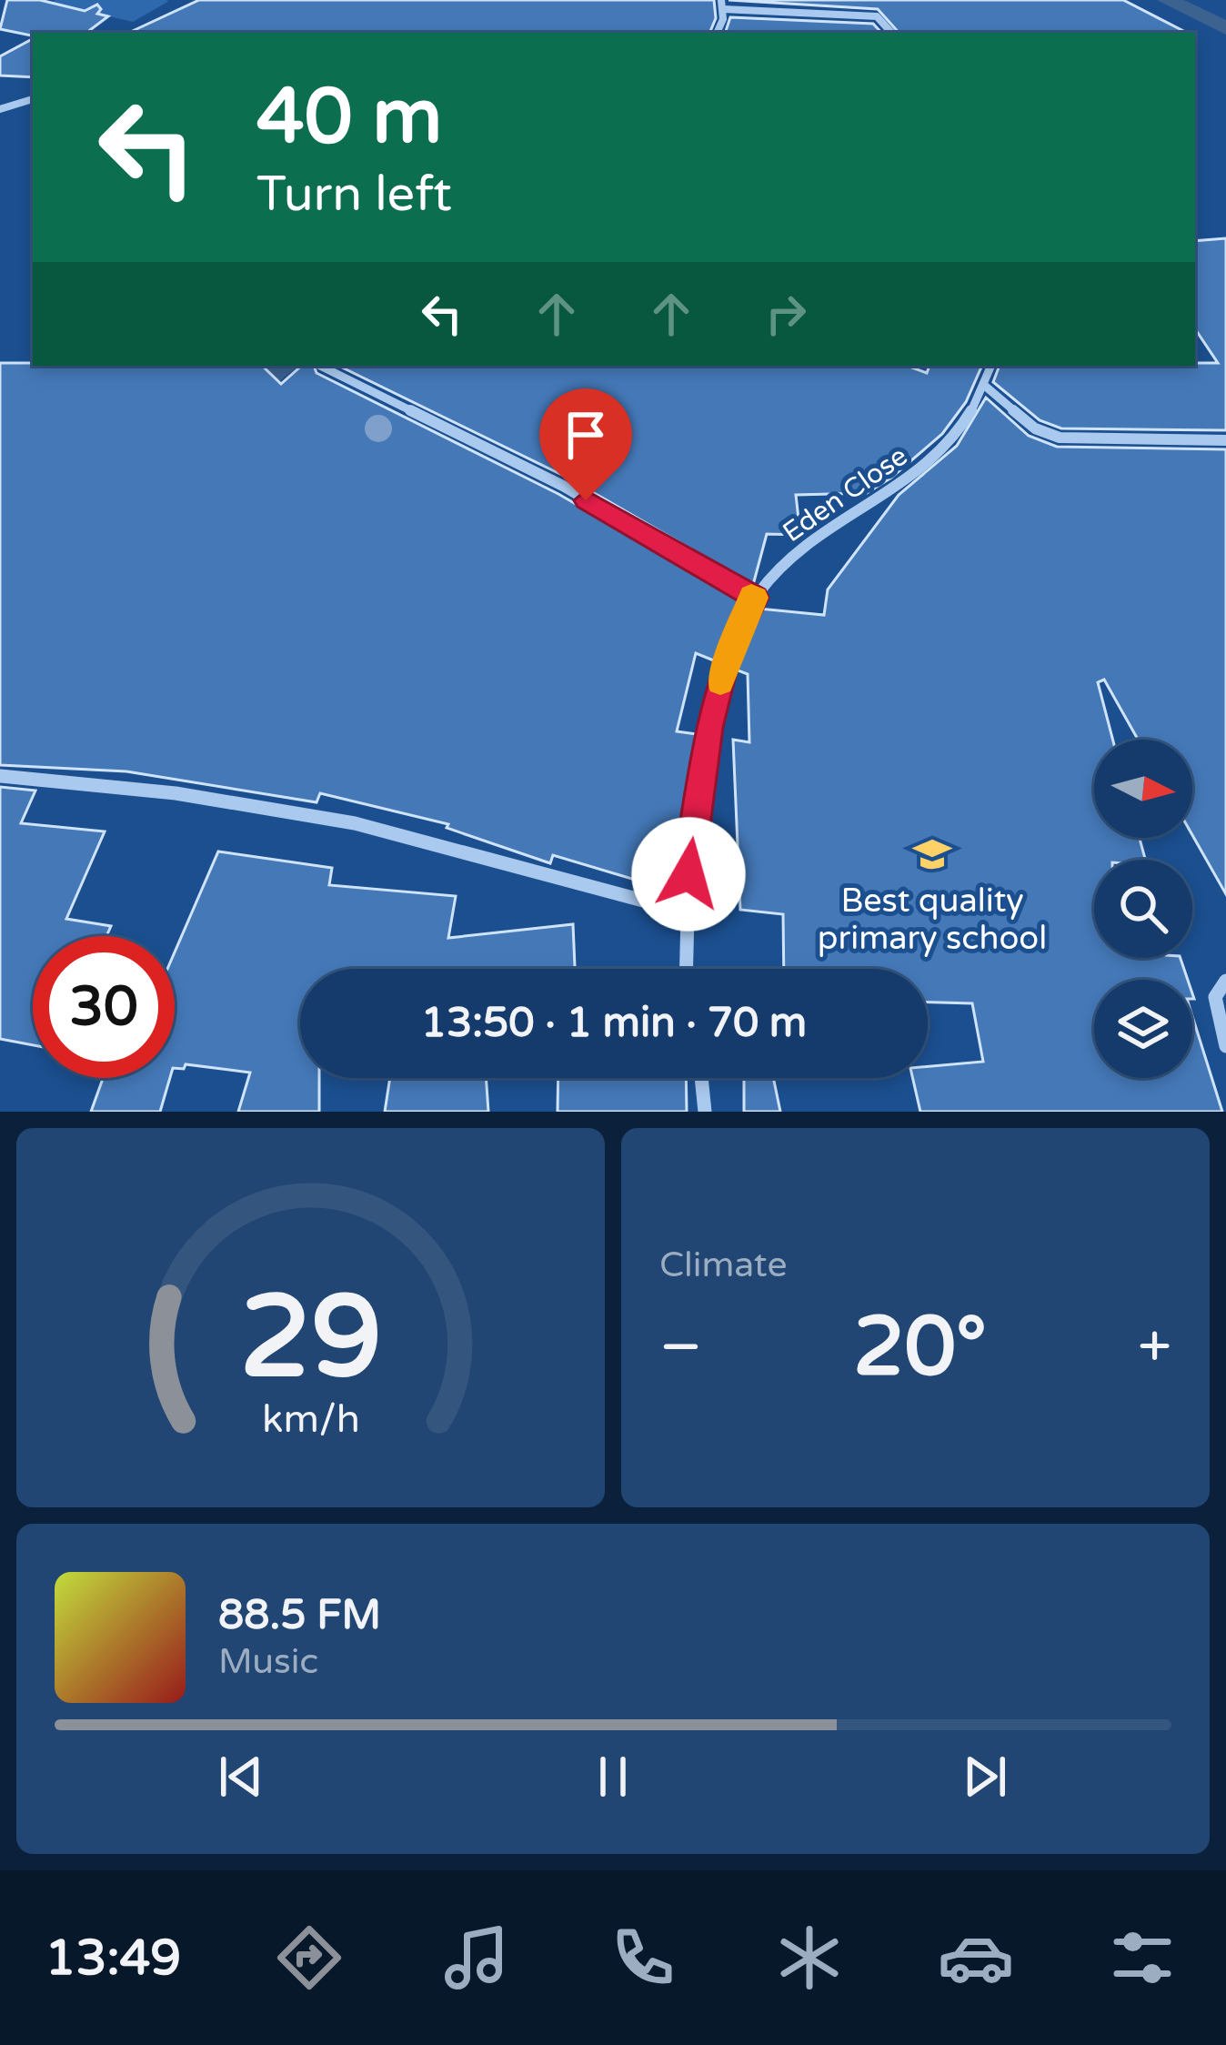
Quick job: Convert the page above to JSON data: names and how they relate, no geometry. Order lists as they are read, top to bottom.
{
  "streets": {
    "street": ["Eden Close"]
  },
  "places": {
    "school or university": ["Best quality primary school"]
  },
  "north": "right",
  "page": {
    "turn": ["40 m", "Turn left"],
    "limit": "30",
    "trip": "13:50 · 1 min · 70 m",
    "tile": "Climate",
    "heat": ["−", "20°", "+"],
    "song": ["88.5 FM", "Music"],
    "tabs": "13:49",
    "gauge": ["29", "km/h"]
  }
}
